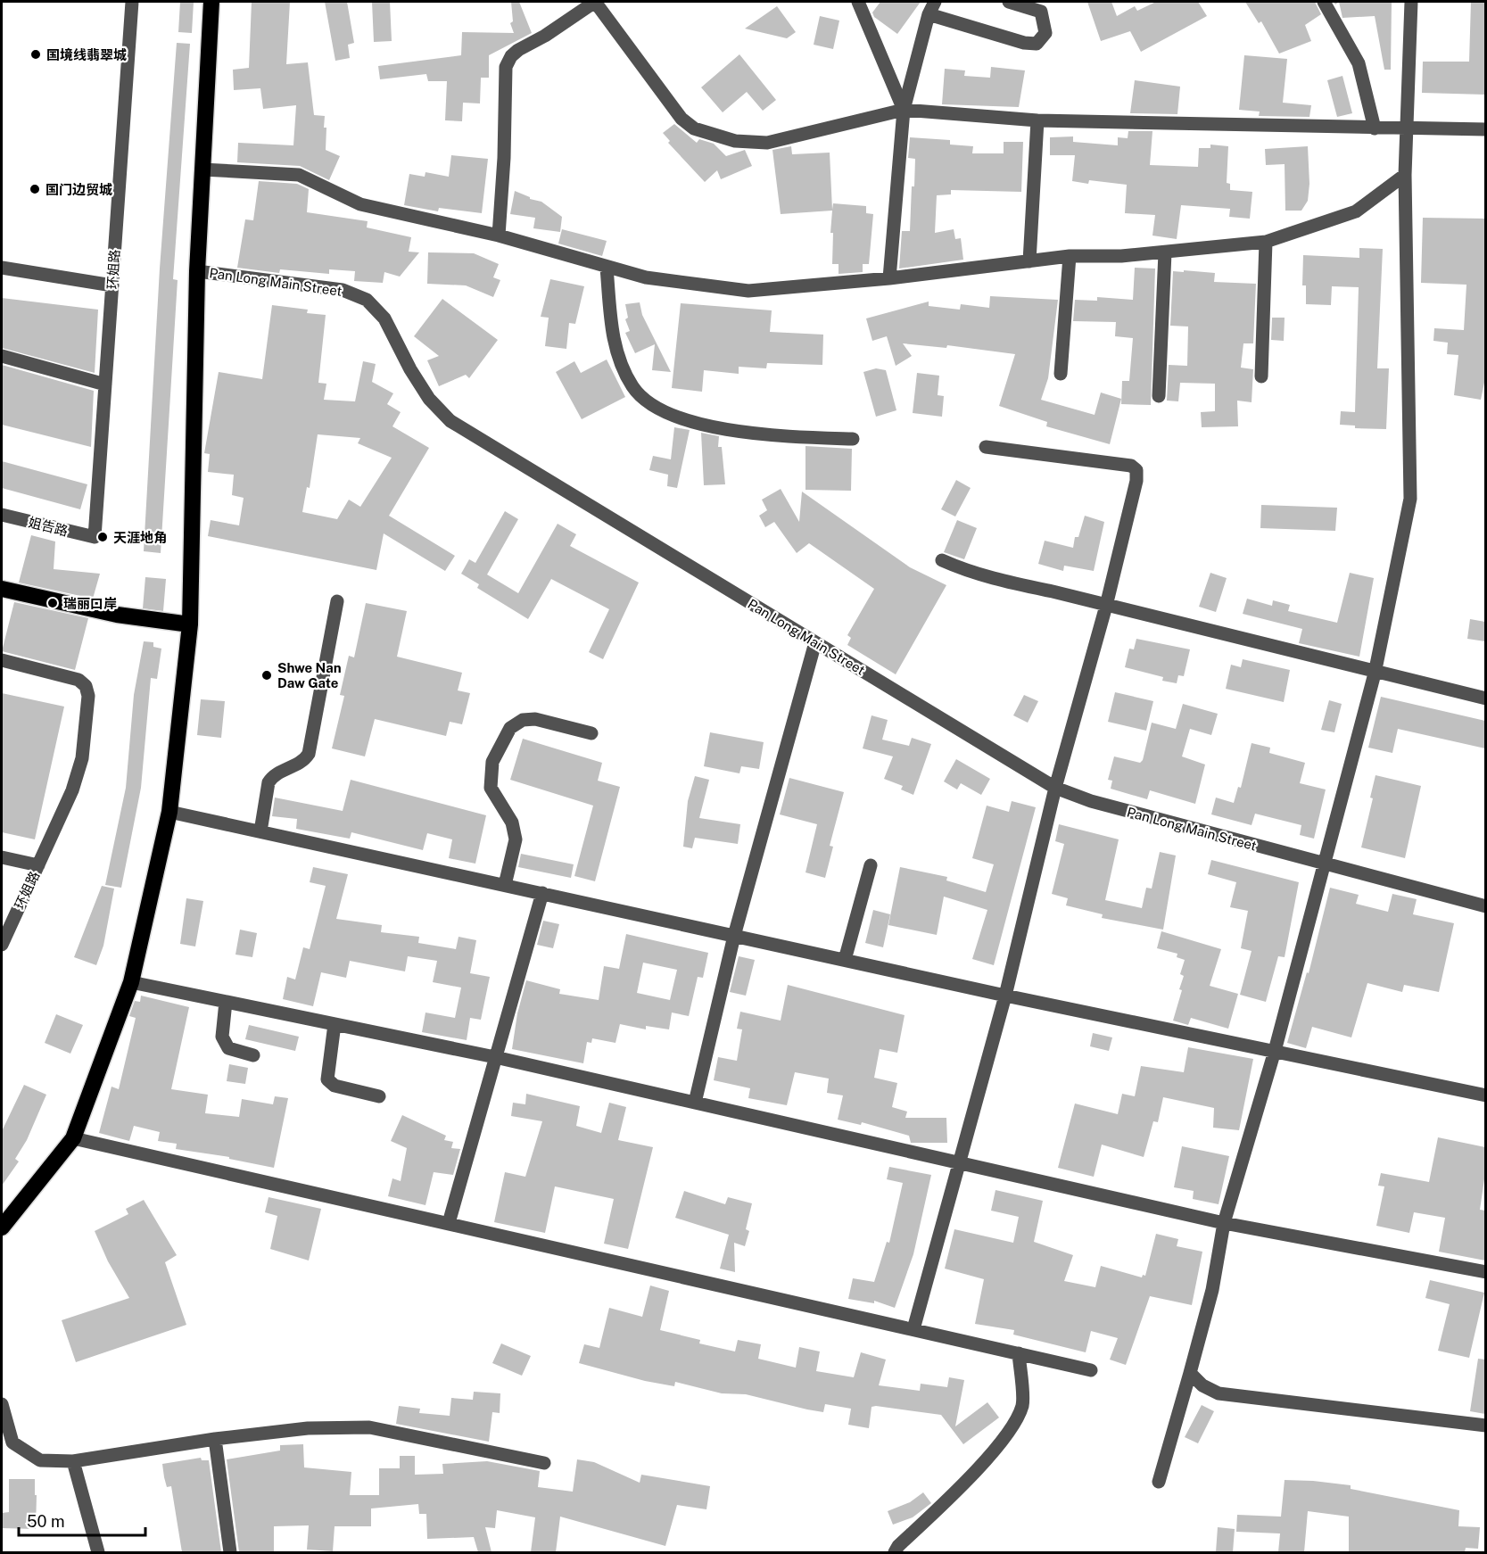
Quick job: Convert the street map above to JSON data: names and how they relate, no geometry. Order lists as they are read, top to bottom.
{
  "streets": {
    "street": ["环姐路", "Pan Long Main Street", "姐告路"]
  },
  "crossings": [
    ["环姐路", "姐告路"]
  ],
  "places": [
    "国境线翡翠城",
    "国门边贸城",
    "天涯地角",
    "瑞丽口岸",
    "Shwe Nan Daw Gate"
  ],
  "scale_bar": "50 m"
}
